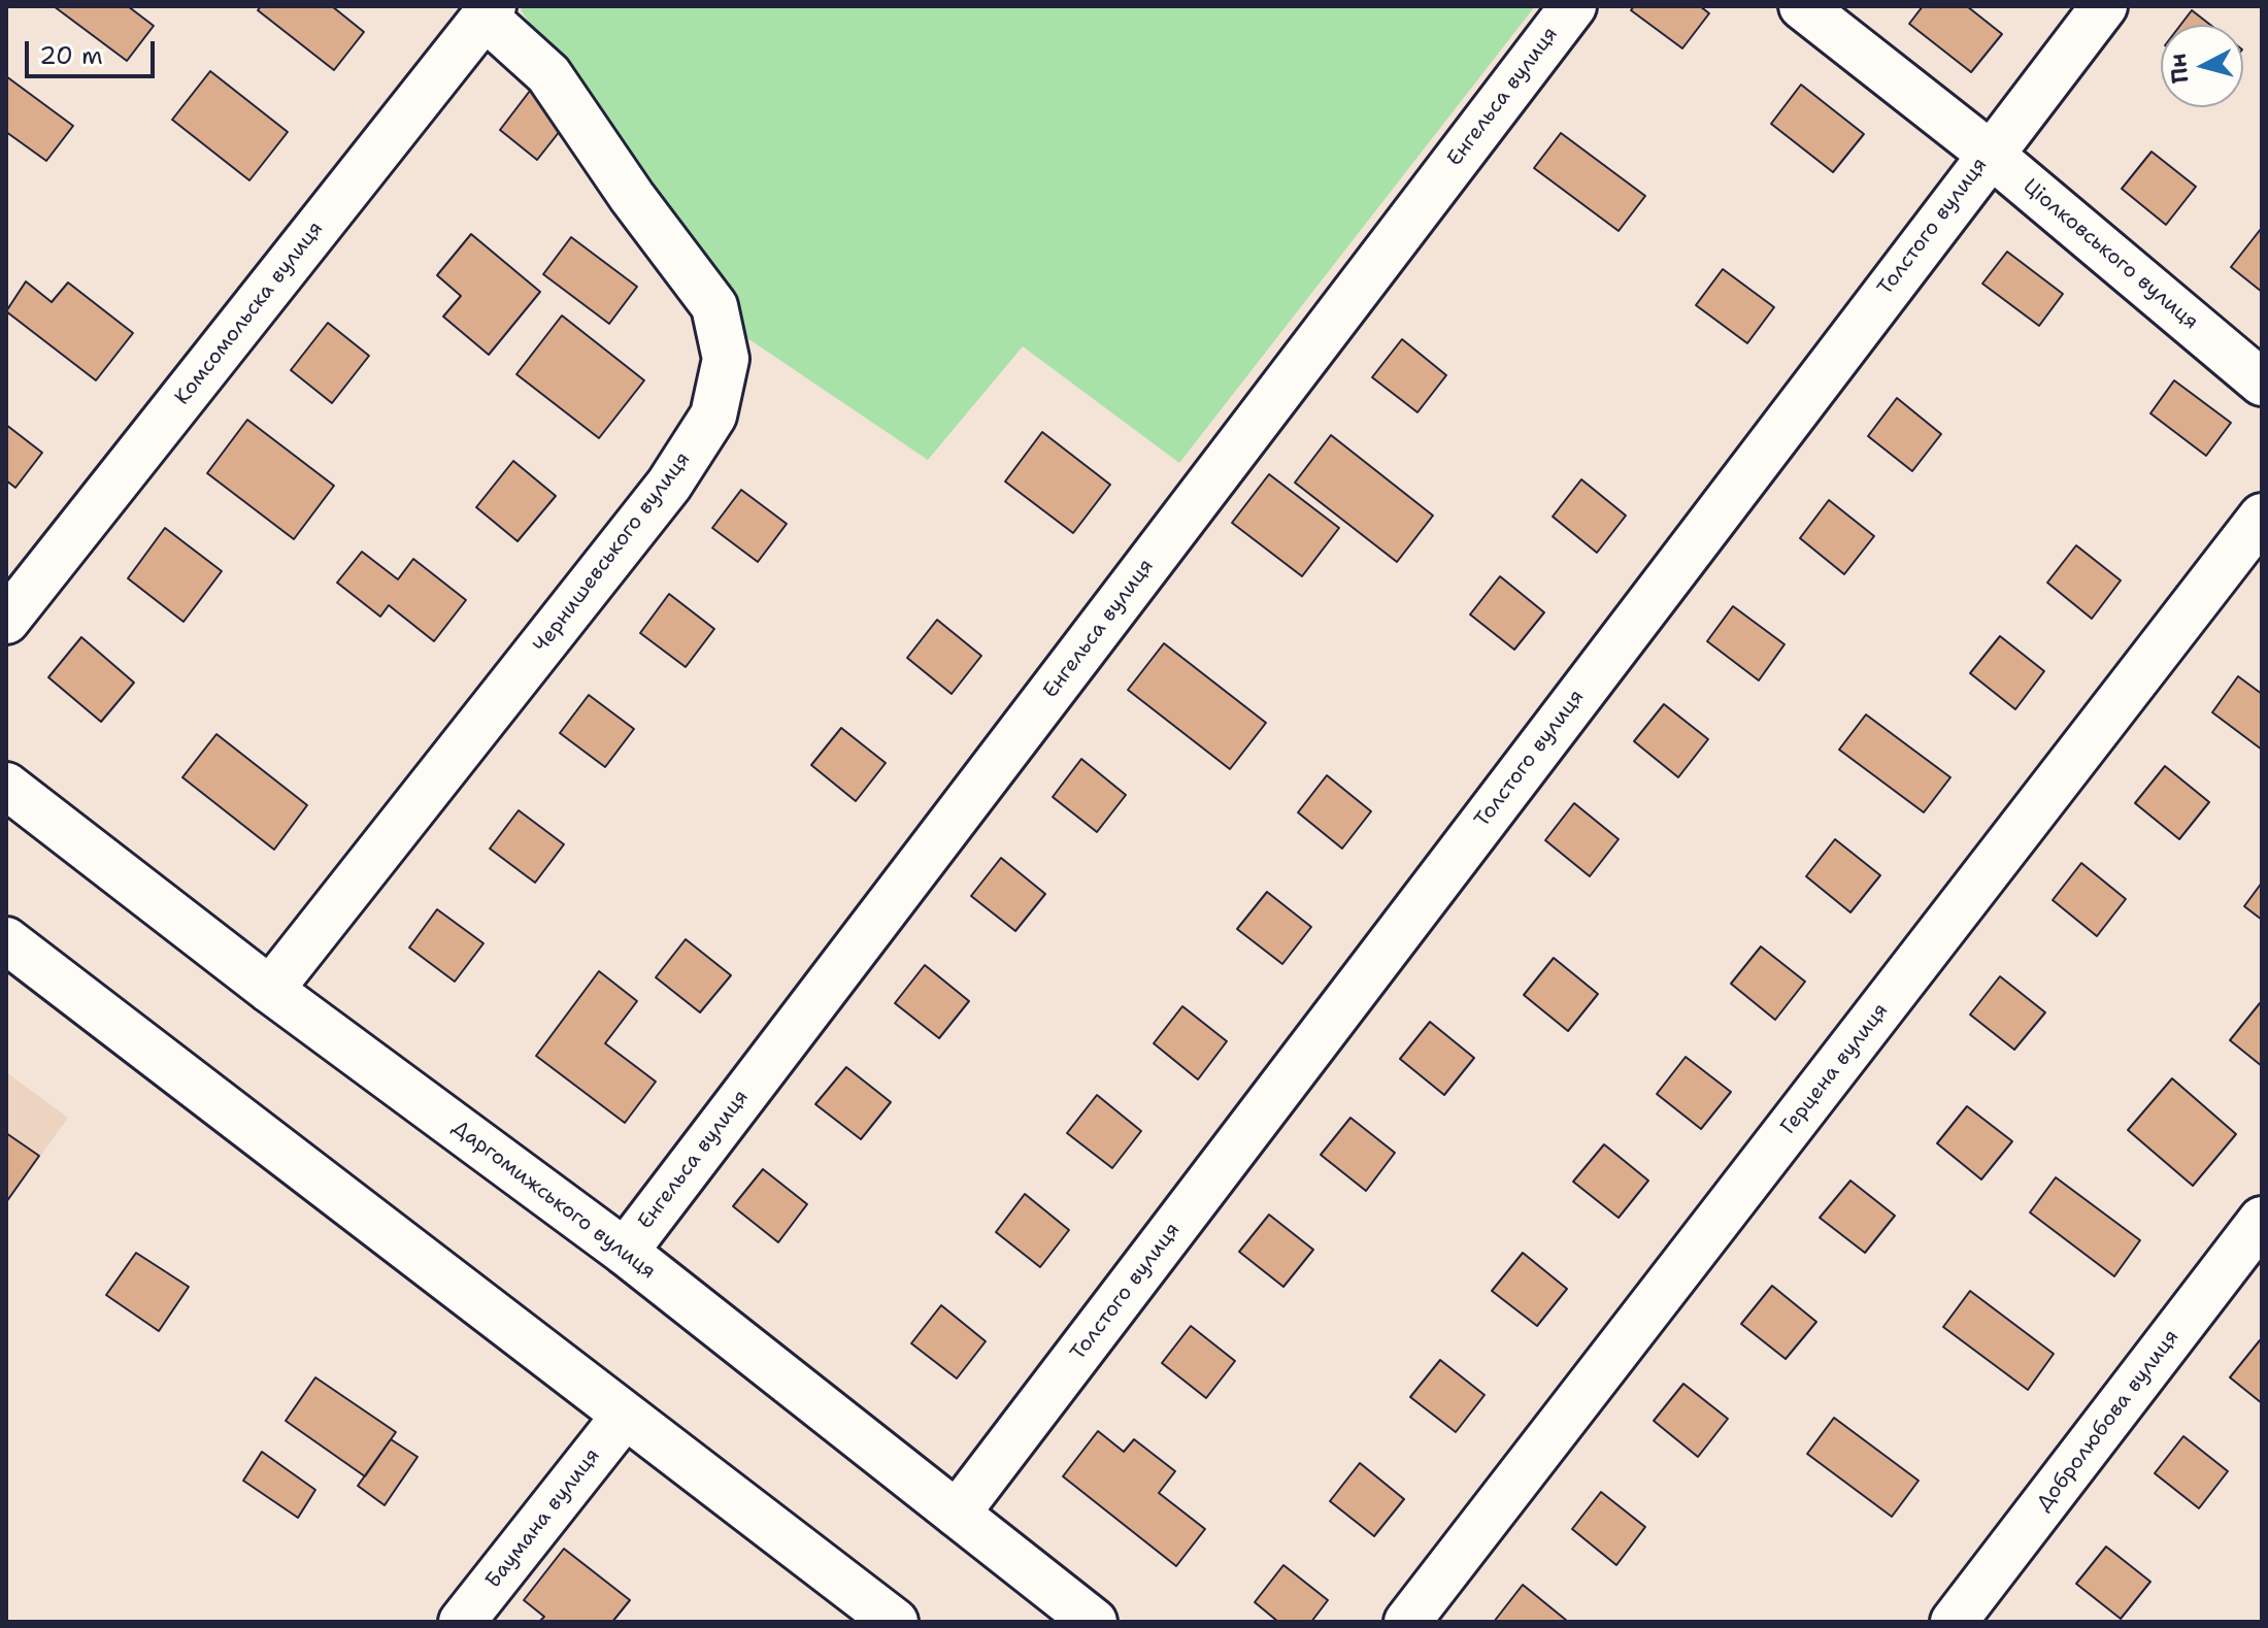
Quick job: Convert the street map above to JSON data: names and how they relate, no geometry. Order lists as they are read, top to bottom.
{
  "streets": {
    "street": [
      "Енгельса вулиця",
      "Толстого вулиця",
      "Ціолковського вулиця",
      "Комсомольска вулиця",
      "Чернишевського вулиця",
      "Герцена вулиця",
      "Даргомижського вулиця",
      "Добролюбова вулиця",
      "Баумана вулиця"
    ]
  },
  "crossings": [
    ["Енгельса вулиця", "Даргомижського вулиця"],
    ["Толстого вулиця", "Ціолковського вулиця"],
    ["Толстого вулиця", "Даргомижського вулиця"],
    ["Комсомольска вулиця", "Чернишевського вулиця"],
    ["Чернишевського вулиця", "Даргомижського вулиця"]
  ],
  "scale_bar": "20 m",
  "north": "left"
}
